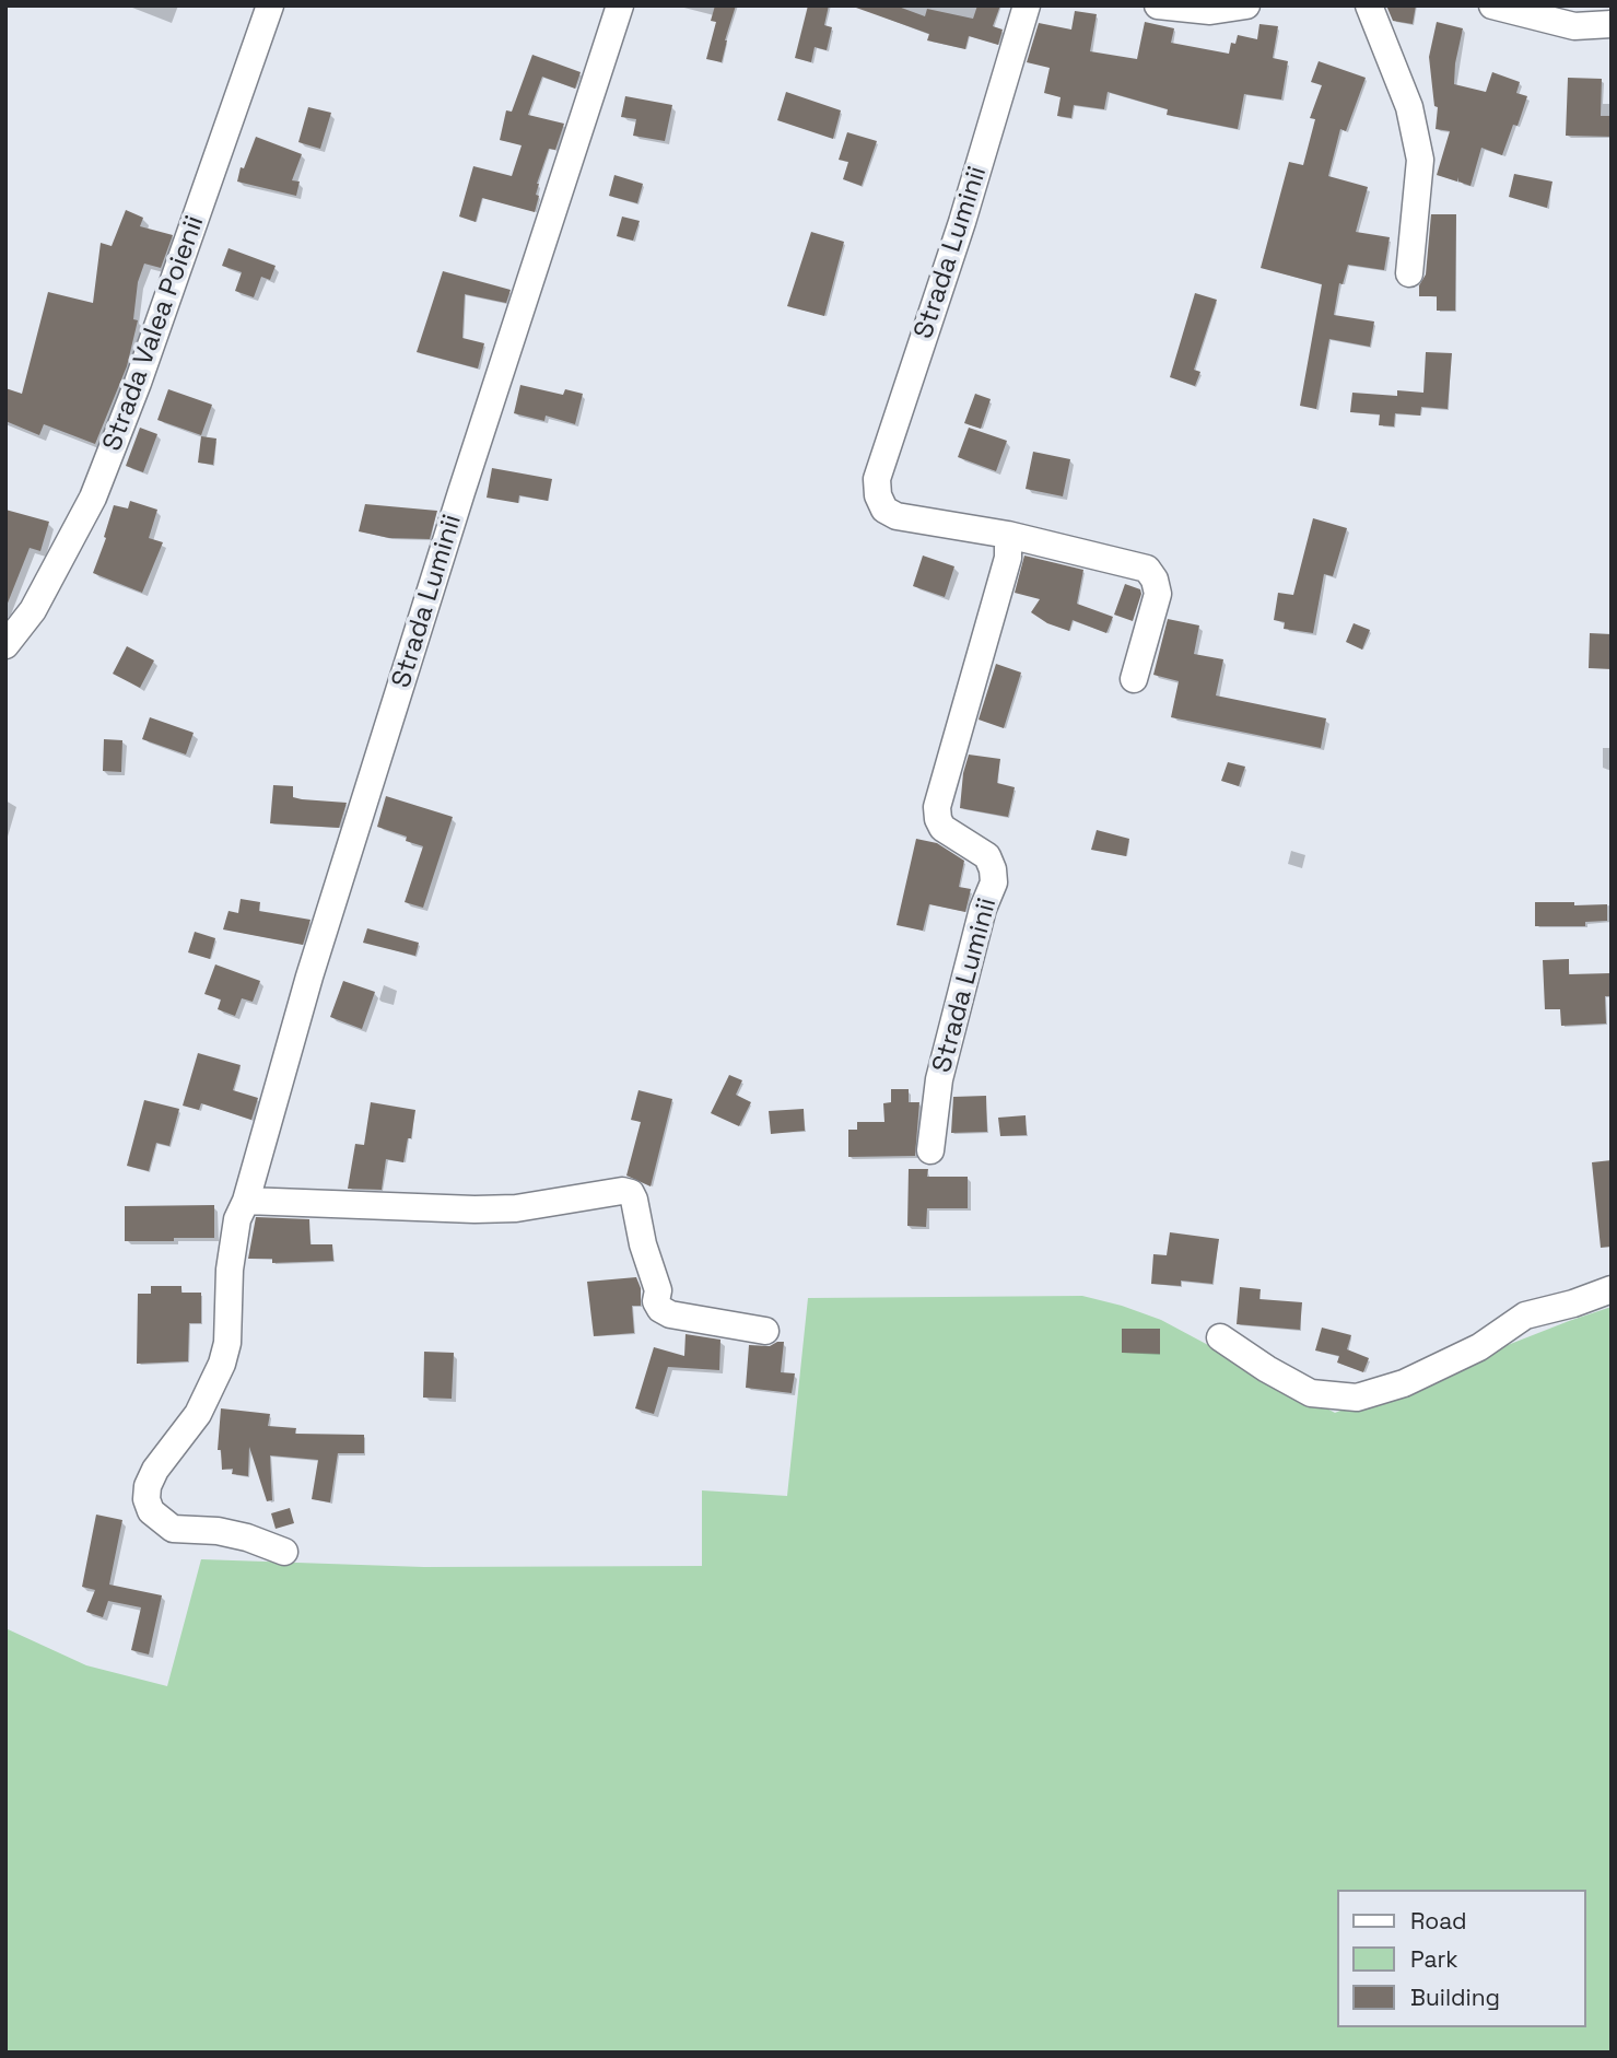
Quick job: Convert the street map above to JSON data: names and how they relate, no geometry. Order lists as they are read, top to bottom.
{
  "streets": {
    "street": ["Strada Luminii", "Strada Valea Poienii"]
  },
  "legend": ["Road", "Park", "Building"]
}
